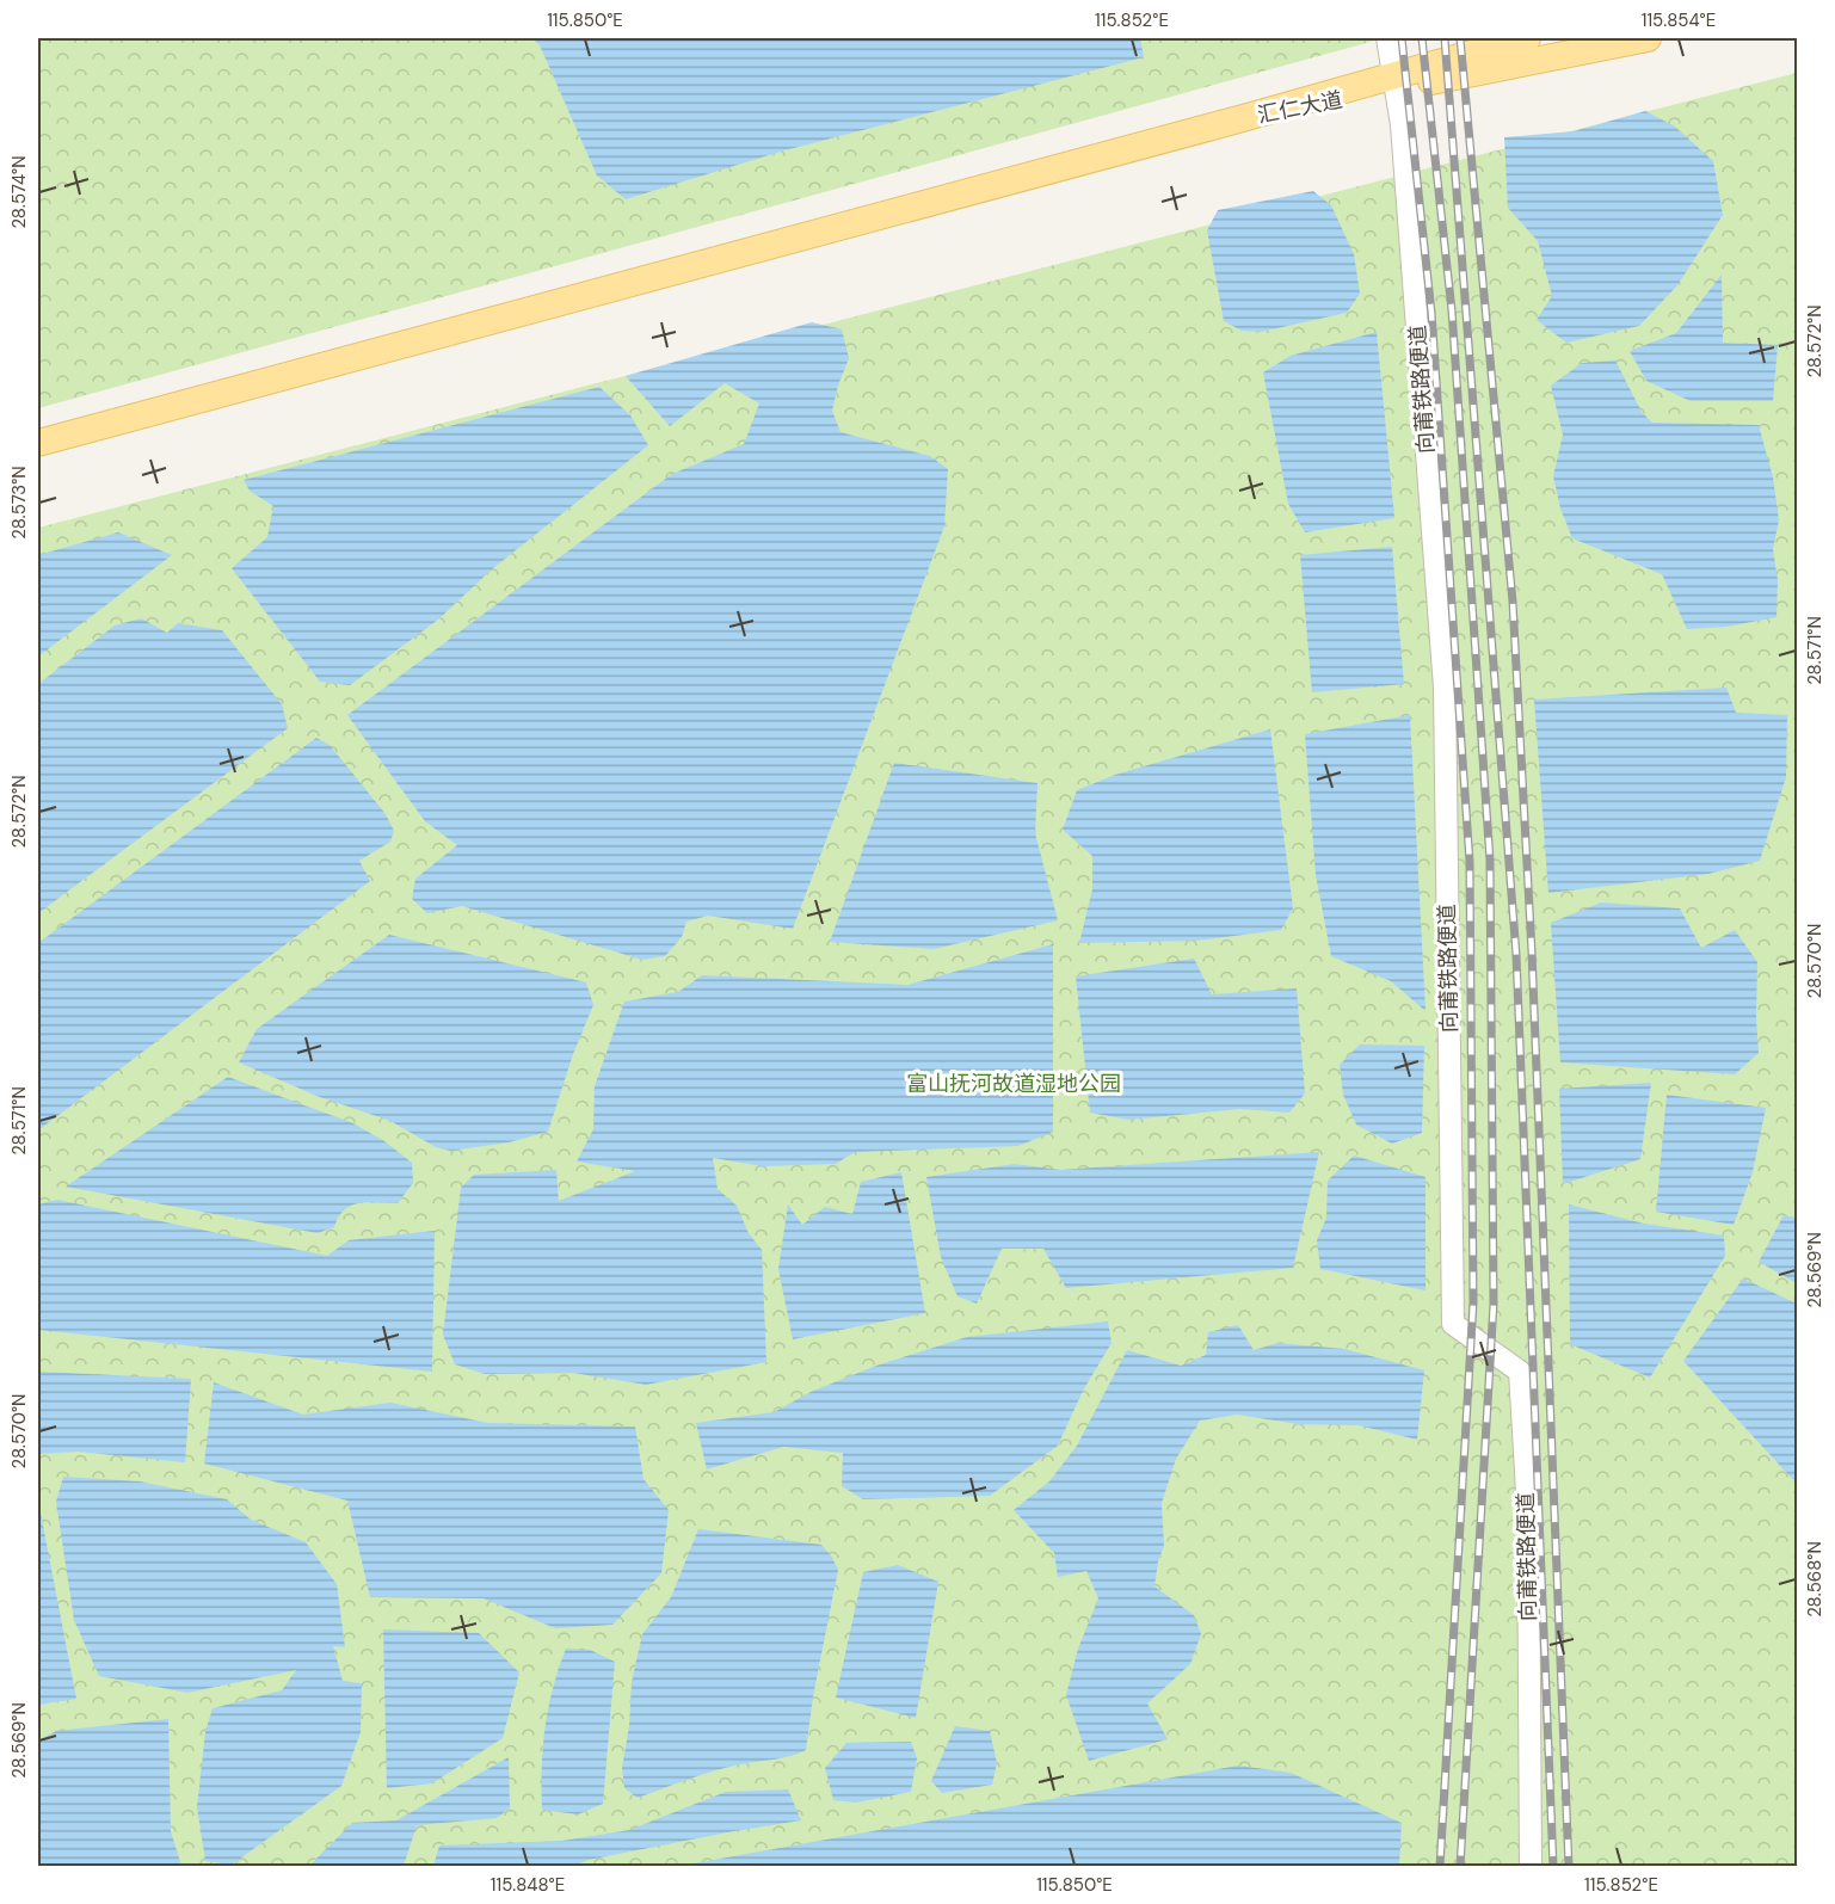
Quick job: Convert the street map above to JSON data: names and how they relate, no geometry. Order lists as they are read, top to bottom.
{
  "streets": {
    "main road": ["汇仁大道"],
    "lane": ["向莆铁路便道"]
  },
  "crossings": [
    ["汇仁大道", "向莆铁路便道"]
  ],
  "parks": ["富山抚河故道湿地公园"],
  "coordinates": [
    "115.850°E",
    "115.852°E",
    "115.854°E",
    "28.574°N",
    "28.572°N",
    "28.573°N",
    "28.571°N",
    "28.570°N",
    "28.569°N",
    "28.568°N",
    "115.848°E"
  ]
}
